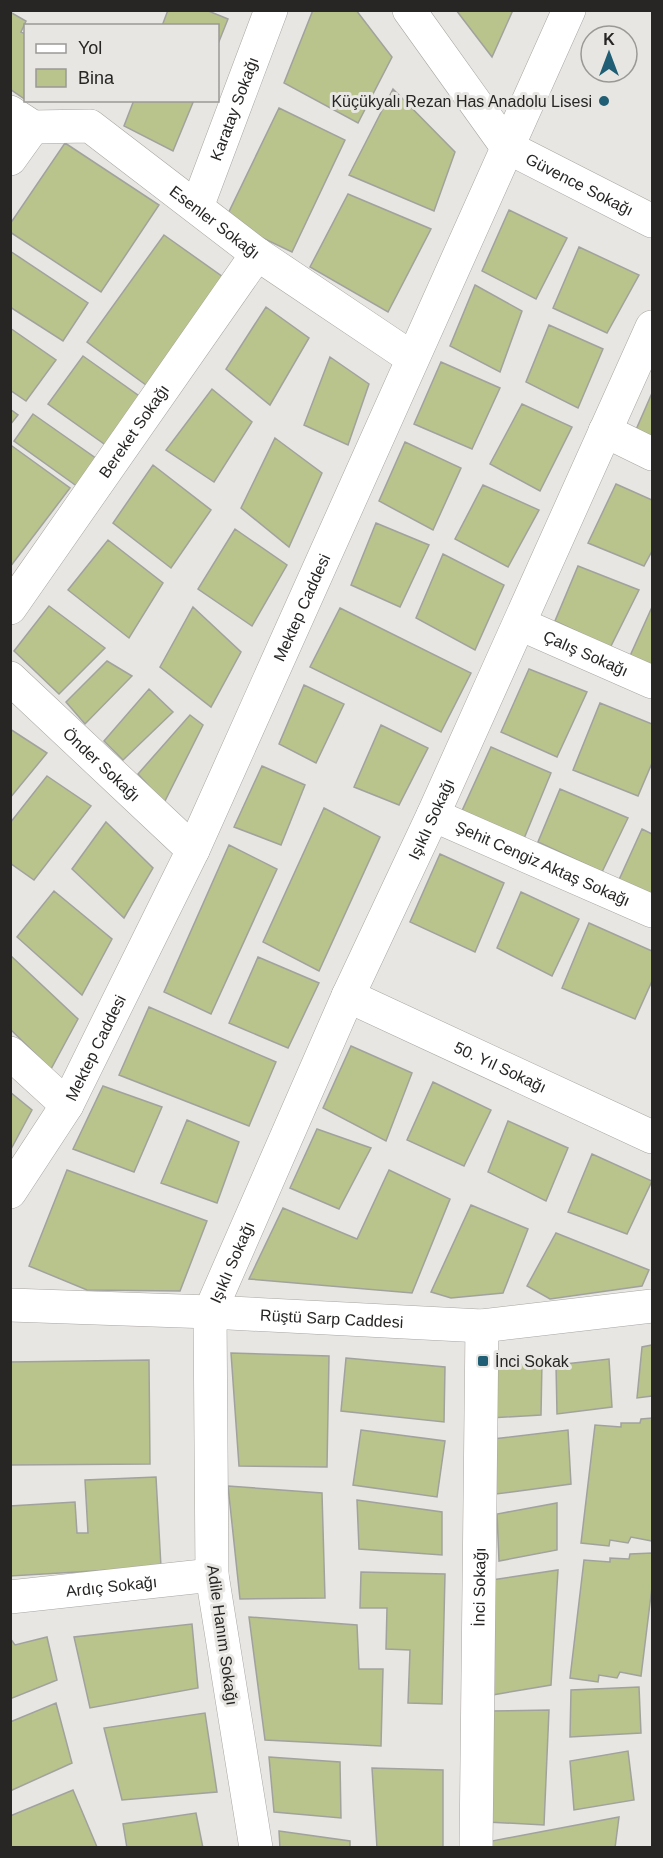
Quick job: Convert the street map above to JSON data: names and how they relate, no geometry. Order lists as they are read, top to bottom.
{
  "streets": {
    "street": [
      "Karatay Sokağı",
      "Güvence Sokağı",
      "Esenler Sokağı",
      "Bereket Sokağı",
      "Mektep Caddesi",
      "Çalış Sokağı",
      "Önder Sokağı",
      "Işıklı Sokağı",
      "Şehit Cengiz Aktaş Sokağı",
      "50. Yıl Sokağı",
      "Rüştü Sarp Caddesi",
      "Ardıç Sokağı",
      "İnci Sokağı",
      "Adile Hanım Sokağı"
    ]
  },
  "crossings": [
    ["Karatay Sokağı", "Esenler Sokağı"],
    ["Güvence Sokağı", "Mektep Caddesi"],
    ["Esenler Sokağı", "Bereket Sokağı"],
    ["Esenler Sokağı", "Mektep Caddesi"],
    ["Mektep Caddesi", "Önder Sokağı"],
    ["Çalış Sokağı", "Işıklı Sokağı"],
    ["Işıklı Sokağı", "Şehit Cengiz Aktaş Sokağı"],
    ["Işıklı Sokağı", "50. Yıl Sokağı"],
    ["Işıklı Sokağı", "Rüştü Sarp Caddesi"],
    ["Işıklı Sokağı", "Adile Hanım Sokağı"],
    ["Rüştü Sarp Caddesi", "İnci Sokağı"],
    ["Rüştü Sarp Caddesi", "Adile Hanım Sokağı"],
    ["Ardıç Sokağı", "Adile Hanım Sokağı"]
  ],
  "places": {
    "other": ["Küçükyalı Rezan Has Anadolu Lisesi"],
    "transit": ["İnci Sokak"]
  },
  "legend": ["Yol", "Bina"],
  "north": "top"
}
